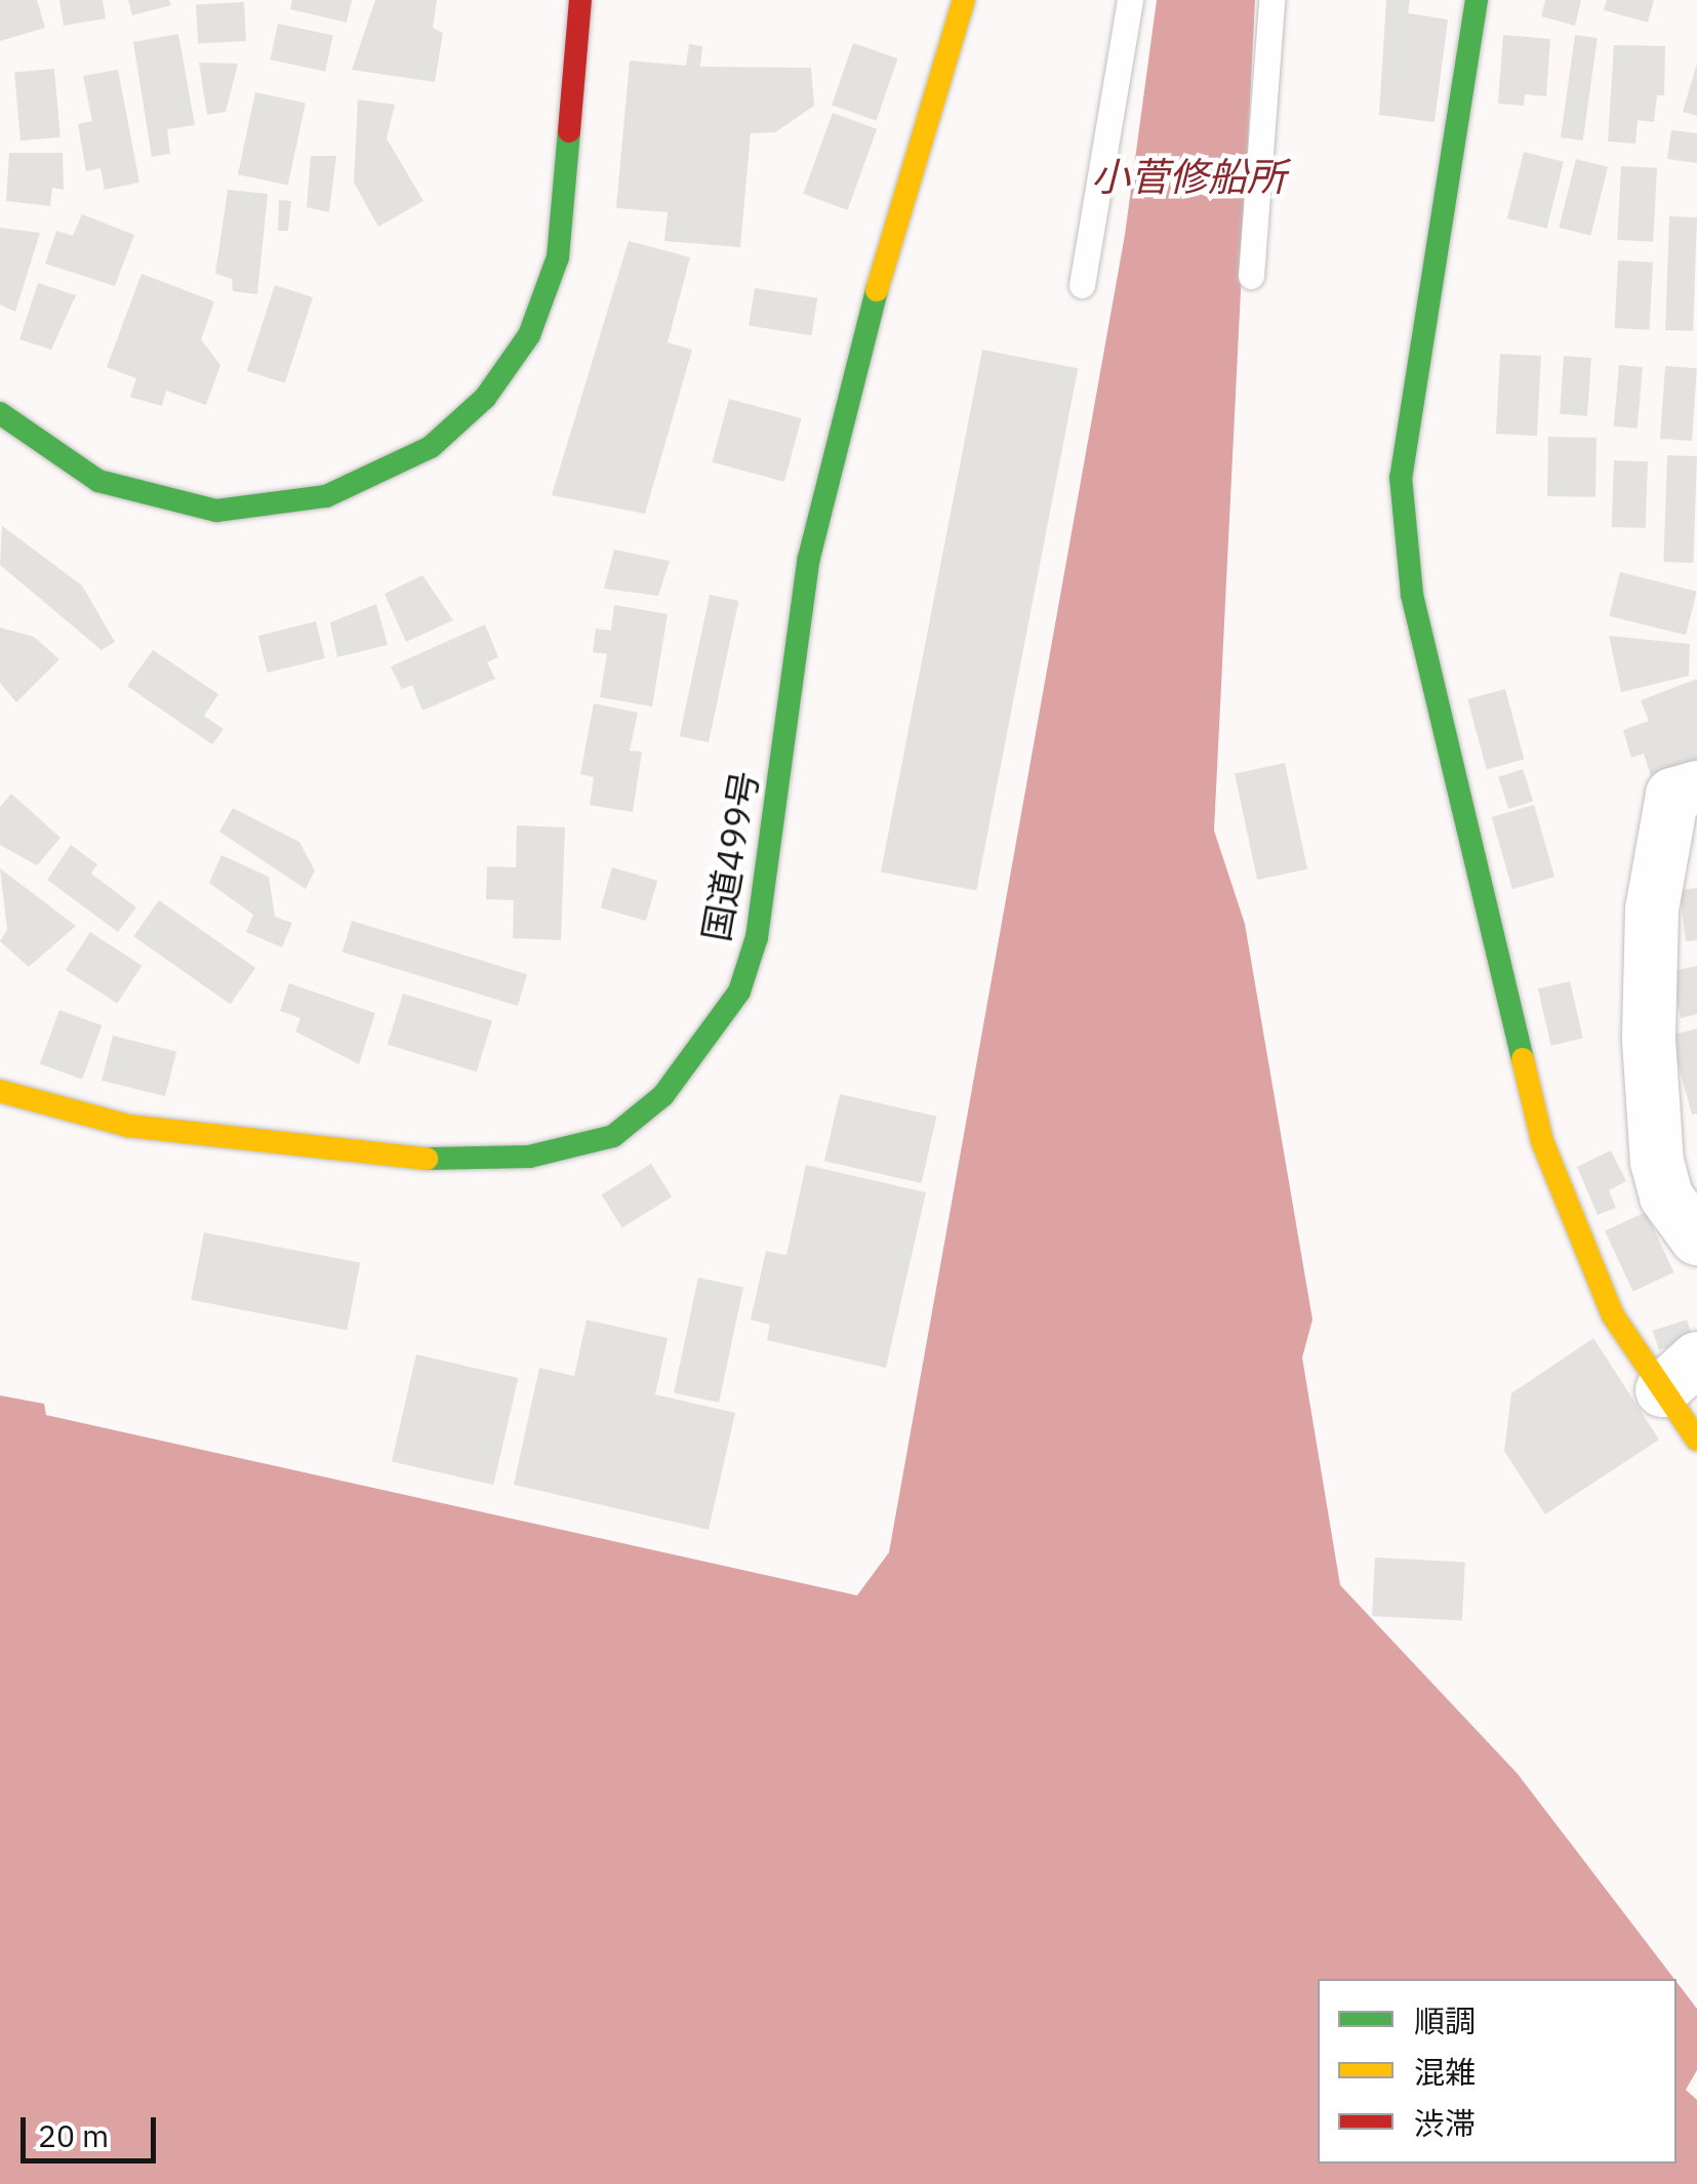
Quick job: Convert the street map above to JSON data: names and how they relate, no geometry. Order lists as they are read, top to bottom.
{
  "streets": {
    "main road": ["国道499号"]
  },
  "water": ["小菅修船所"],
  "legend": ["順調", "混雑", "渋滞"],
  "scale_bar": "20 m"
}
